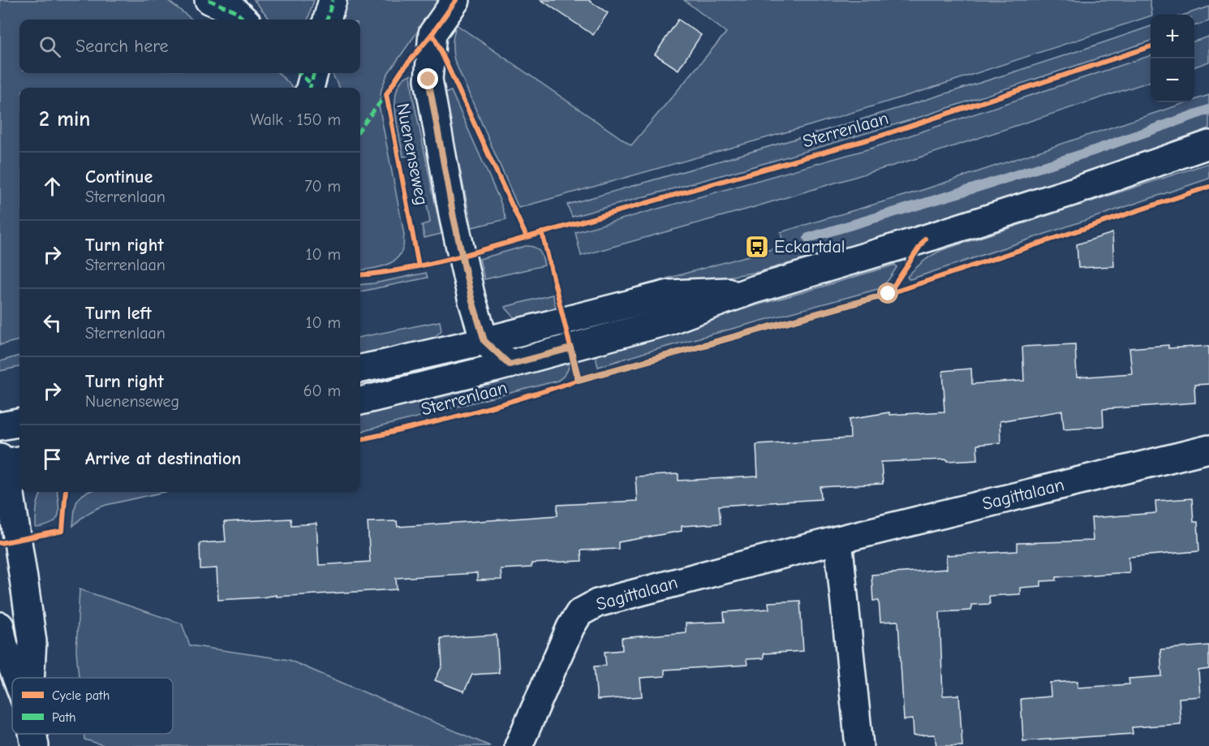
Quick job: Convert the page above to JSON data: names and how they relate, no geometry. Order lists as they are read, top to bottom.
{
  "streets": {
    "street": ["Sterrenlaan", "Nuenenseweg", "Sagittalaan"]
  },
  "crossings": [
    ["Sterrenlaan", "Nuenenseweg"]
  ],
  "places": {
    "bus stop": ["Eckartdal"]
  },
  "legend": ["Cycle path", "Path"],
  "page": {
    "map_buttons": ["+", "−"],
    "search": "Search here",
    "heading": ["2 min", "Walk · 150 m"],
    "list": [
      ["Continue", "Sterrenlaan", "70 m"],
      ["Turn right", "Sterrenlaan", "10 m"],
      ["Turn left", "Sterrenlaan", "10 m"],
      ["Turn right", "Nuenenseweg", "60 m"],
      "Arrive at destination"
    ]
  }
}
